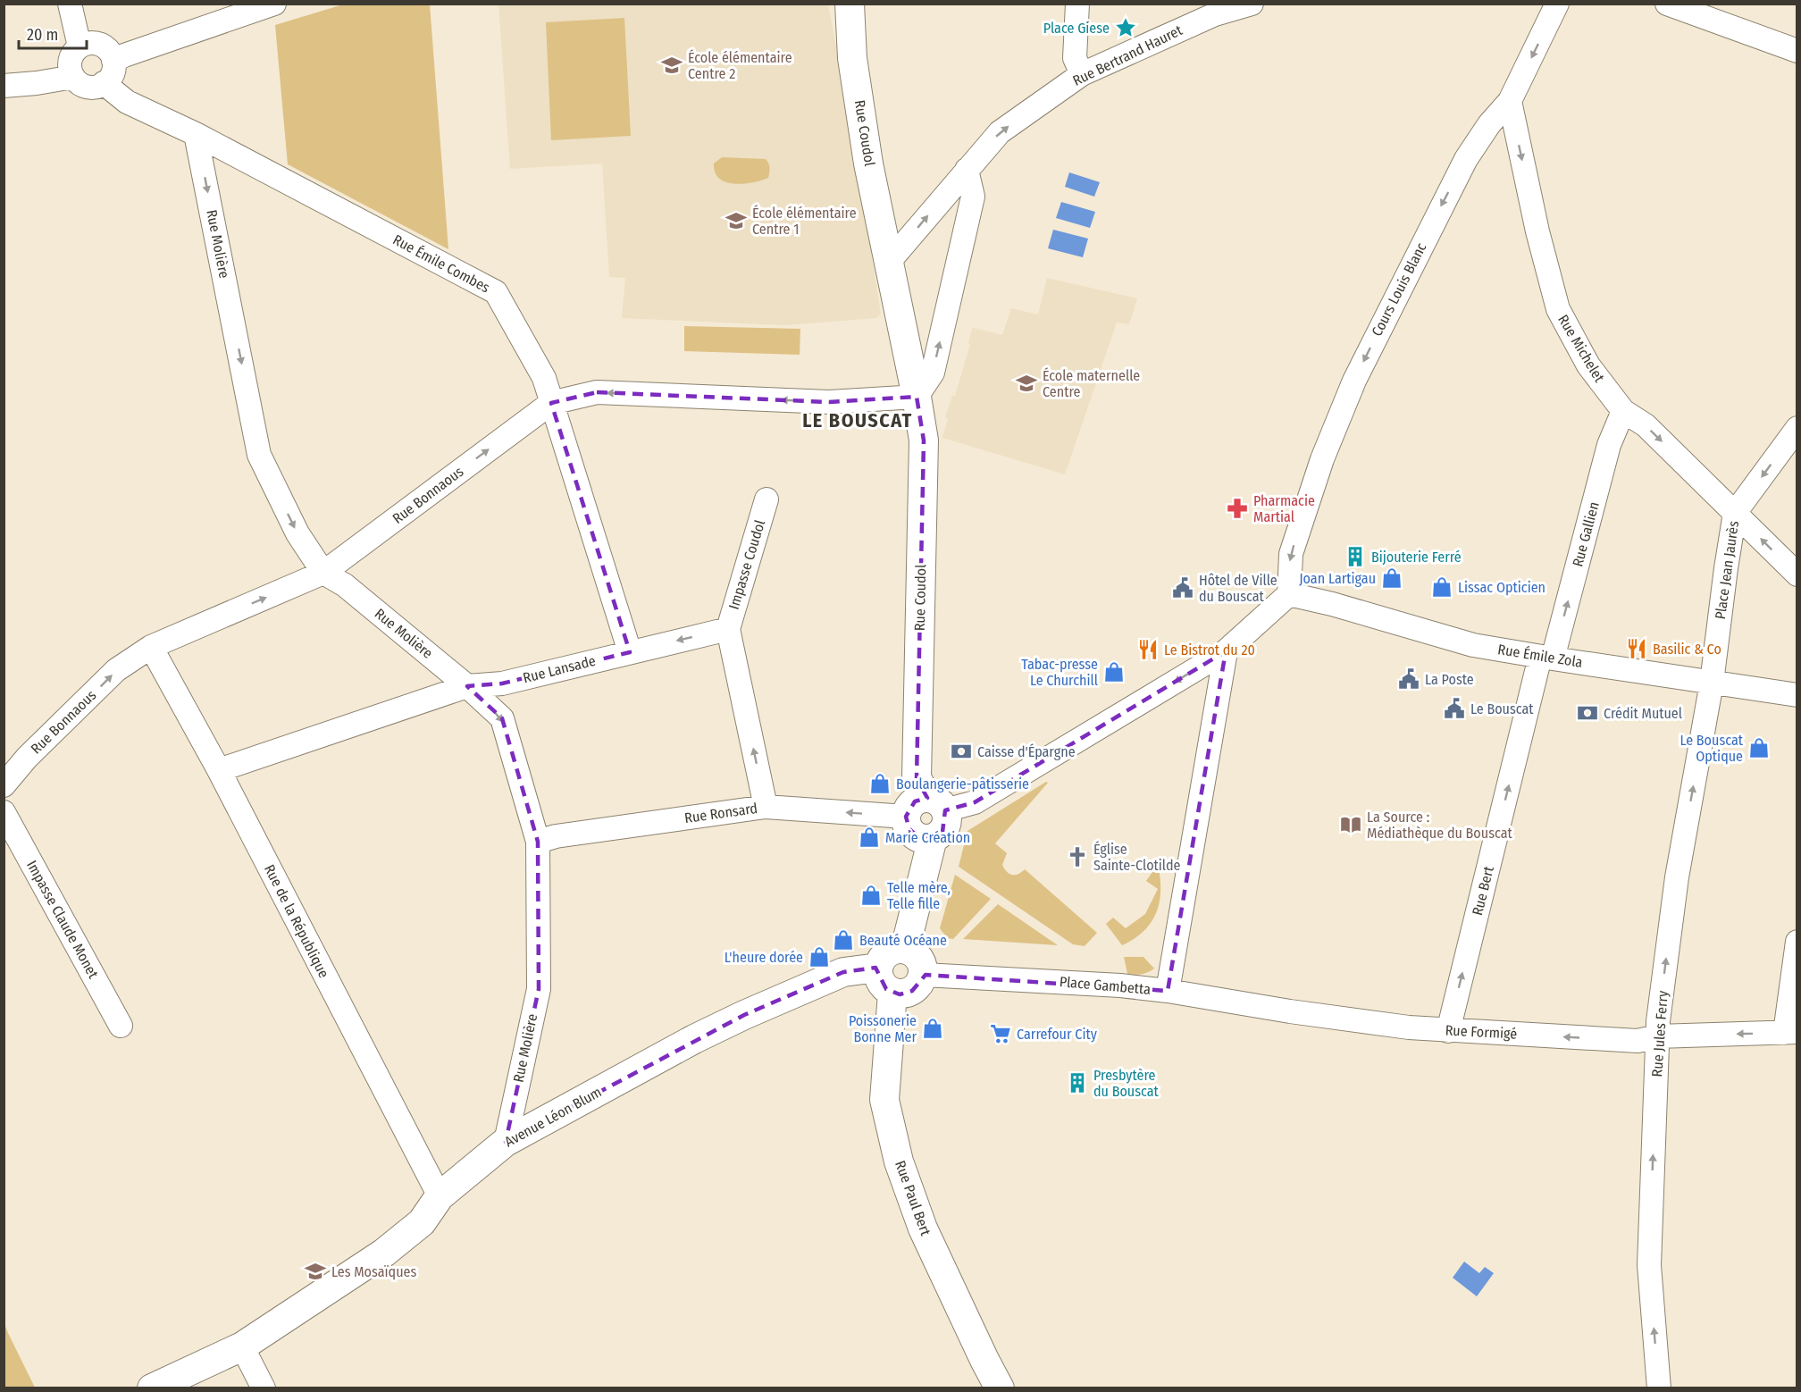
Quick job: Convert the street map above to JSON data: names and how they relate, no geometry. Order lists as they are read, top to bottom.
{
  "streets": {
    "street": [
      "Rue Bertrand Hauret",
      "Rue Coudol",
      "Rue Molière",
      "Rue Émile Combes",
      "Cours Louis Blanc",
      "Rue Michelet",
      "Rue Bonnaous",
      "Rue Gallien",
      "Impasse Coudol",
      "Place Jean Jaurès",
      "Rue Émile Zola",
      "Rue Lansade",
      "Rue Ronsard",
      "Rue Bert",
      "Impasse Claude Monet",
      "Rue de la République",
      "Place Gambetta",
      "Rue Formigé",
      "Rue Jules Ferry",
      "Avenue Léon Blum",
      "Rue Paul Bert"
    ]
  },
  "crossings": [
    ["Rue Bertrand Hauret", "Rue Coudol"],
    ["Rue Coudol", "Rue Bonnaous"],
    ["Rue Coudol", "Rue Ronsard"],
    ["Rue Molière", "Rue Émile Combes"],
    ["Rue Molière", "Rue Bonnaous"],
    ["Rue Molière", "Rue Lansade"],
    ["Rue Molière", "Rue Ronsard"],
    ["Rue Molière", "Avenue Léon Blum"],
    ["Rue Émile Combes", "Rue Bonnaous"],
    ["Rue Émile Combes", "Rue Lansade"],
    ["Cours Louis Blanc", "Rue Michelet"],
    ["Cours Louis Blanc", "Rue Émile Zola"],
    ["Rue Michelet", "Rue Gallien"],
    ["Rue Michelet", "Place Jean Jaurès"],
    ["Rue Bonnaous", "Rue de la République"],
    ["Rue Gallien", "Rue Émile Zola"],
    ["Rue Gallien", "Rue Bert"],
    ["Impasse Coudol", "Rue Lansade"],
    ["Place Jean Jaurès", "Rue Émile Zola"],
    ["Place Jean Jaurès", "Rue Jules Ferry"],
    ["Rue Émile Zola", "Rue Bert"],
    ["Rue Émile Zola", "Rue Jules Ferry"],
    ["Rue Lansade", "Rue de la République"],
    ["Rue Bert", "Rue Formigé"],
    ["Rue de la République", "Avenue Léon Blum"],
    ["Place Gambetta", "Rue Formigé"],
    ["Place Gambetta", "Avenue Léon Blum"],
    ["Place Gambetta", "Rue Paul Bert"],
    ["Rue Formigé", "Rue Jules Ferry"],
    ["Avenue Léon Blum", "Rue Paul Bert"]
  ],
  "one_way": [
    "Rue Bertrand Hauret",
    "Rue Molière",
    "Cours Louis Blanc",
    "Rue Michelet",
    "Rue Gallien",
    "Rue Ronsard",
    "Rue Bert",
    "Rue Formigé",
    "Rue Jules Ferry"
  ],
  "districts": ["LE BOUSCAT"],
  "places": {
    "place": ["Place Giese"],
    "school or university": [
      "École élémentaire Centre 2",
      "École élémentaire Centre 1",
      "École maternelle Centre",
      "Les Mosaïques"
    ],
    "pharmacy": ["Pharmacie Martial"],
    "building": ["Bijouterie Ferré", "Presbytère du Bouscat"],
    "shop": [
      "Joan Lartigau",
      "Lissac Opticien",
      "Tabac-presse Le Churchill",
      "Le Bouscat Optique",
      "Boulangerie-pâtisserie",
      "Marie Création",
      "Telle mère, Telle fille",
      "Beauté Océane",
      "L'heure dorée",
      "Poissonerie Bonne Mer"
    ],
    "public building": ["Hôtel de Ville du Bouscat", "La Poste", "Le Bouscat"],
    "restaurant": ["Basilic & Co", "Le Bistrot du 20"],
    "bank": ["Crédit Mutuel", "Caisse d'Épargne"],
    "library": ["La Source : Médiathèque du Bouscat"],
    "church": ["Église Sainte-Clotilde"],
    "supermarket": ["Carrefour City"]
  },
  "scale_bar": "20 m"
}
